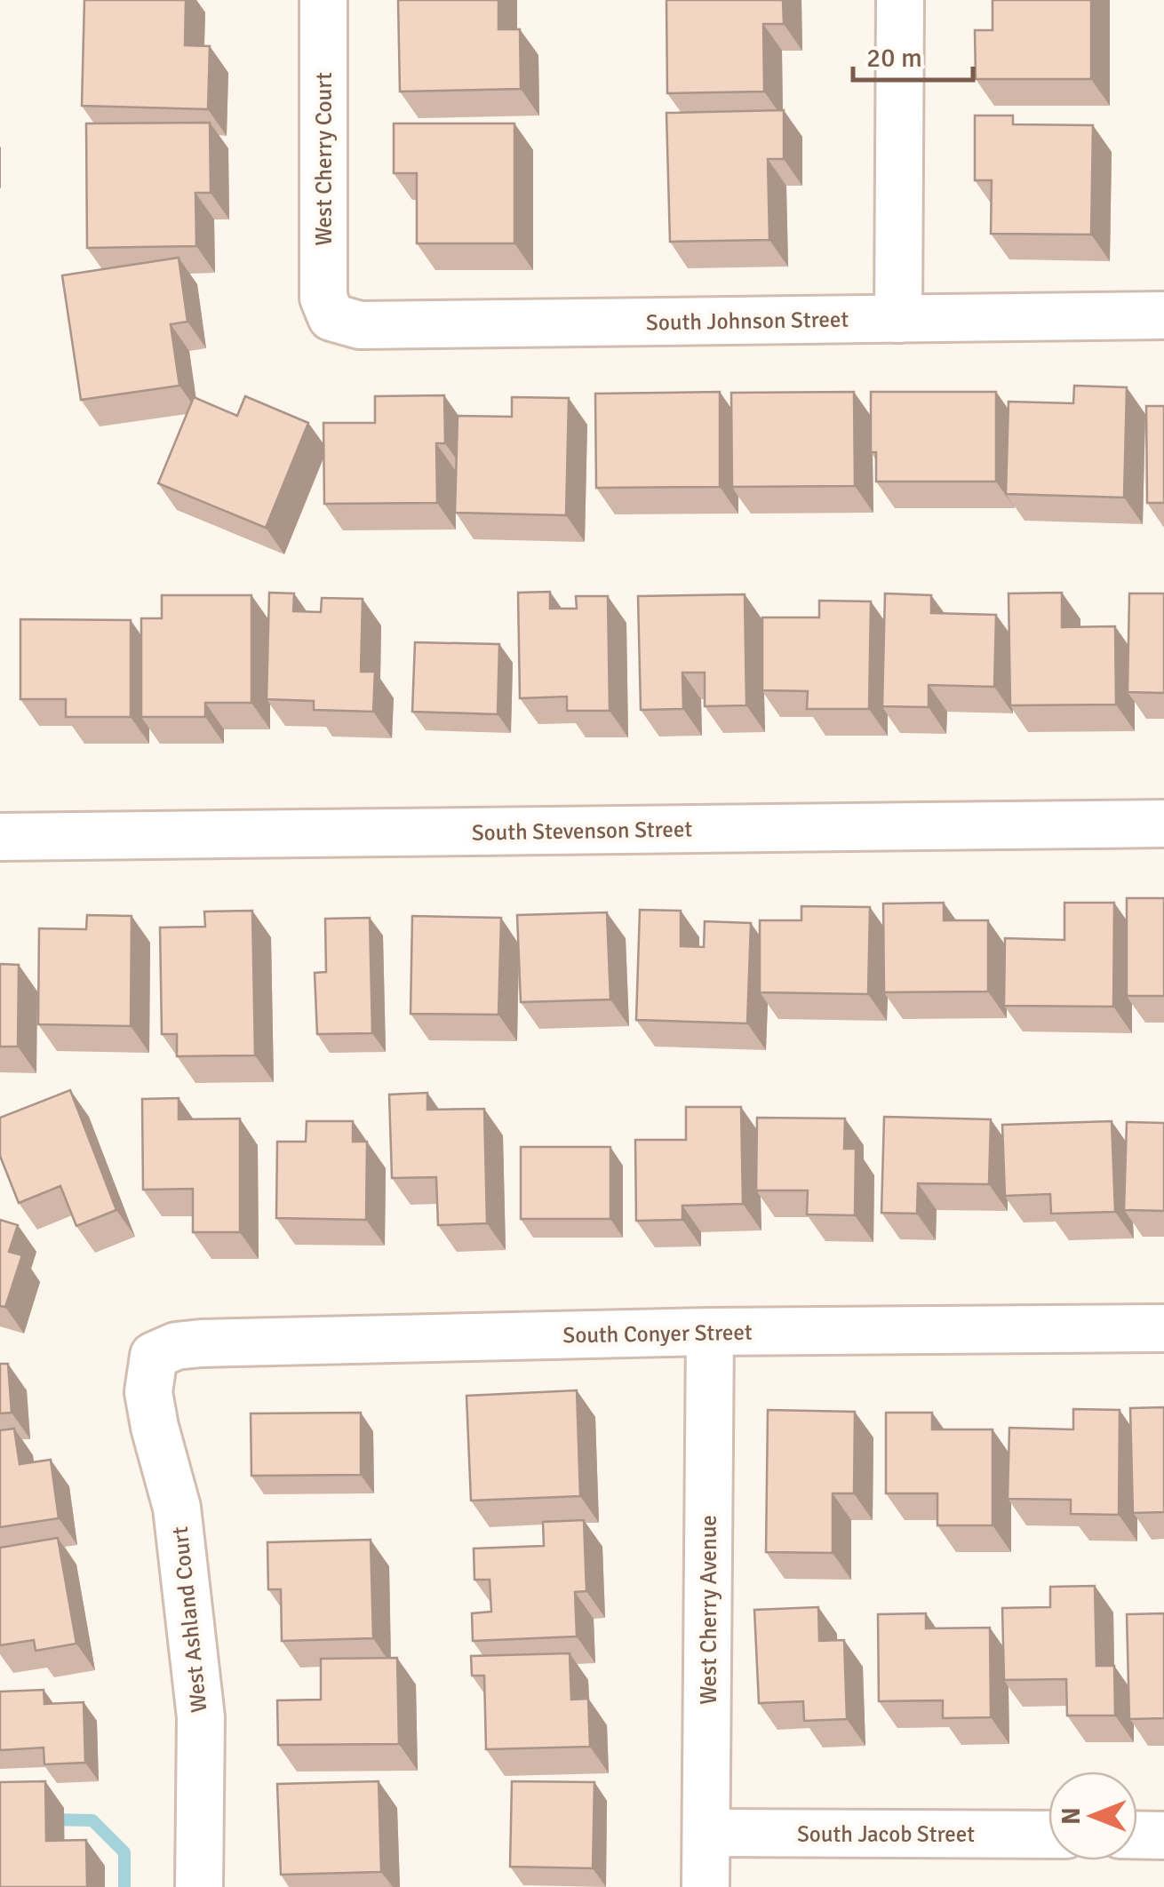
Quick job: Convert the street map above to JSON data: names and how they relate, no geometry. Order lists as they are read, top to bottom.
{
  "streets": {
    "street": [
      "West Cherry Court",
      "South Johnson Street",
      "South Stevenson Street",
      "South Conyer Street",
      "West Cherry Avenue",
      "West Ashland Court",
      "South Jacob Street"
    ]
  },
  "crossings": [
    ["West Cherry Court", "South Johnson Street"],
    ["South Conyer Street", "West Cherry Avenue"],
    ["South Conyer Street", "West Ashland Court"],
    ["West Cherry Avenue", "South Jacob Street"]
  ],
  "scale_bar": "20 m",
  "north": "left"
}
